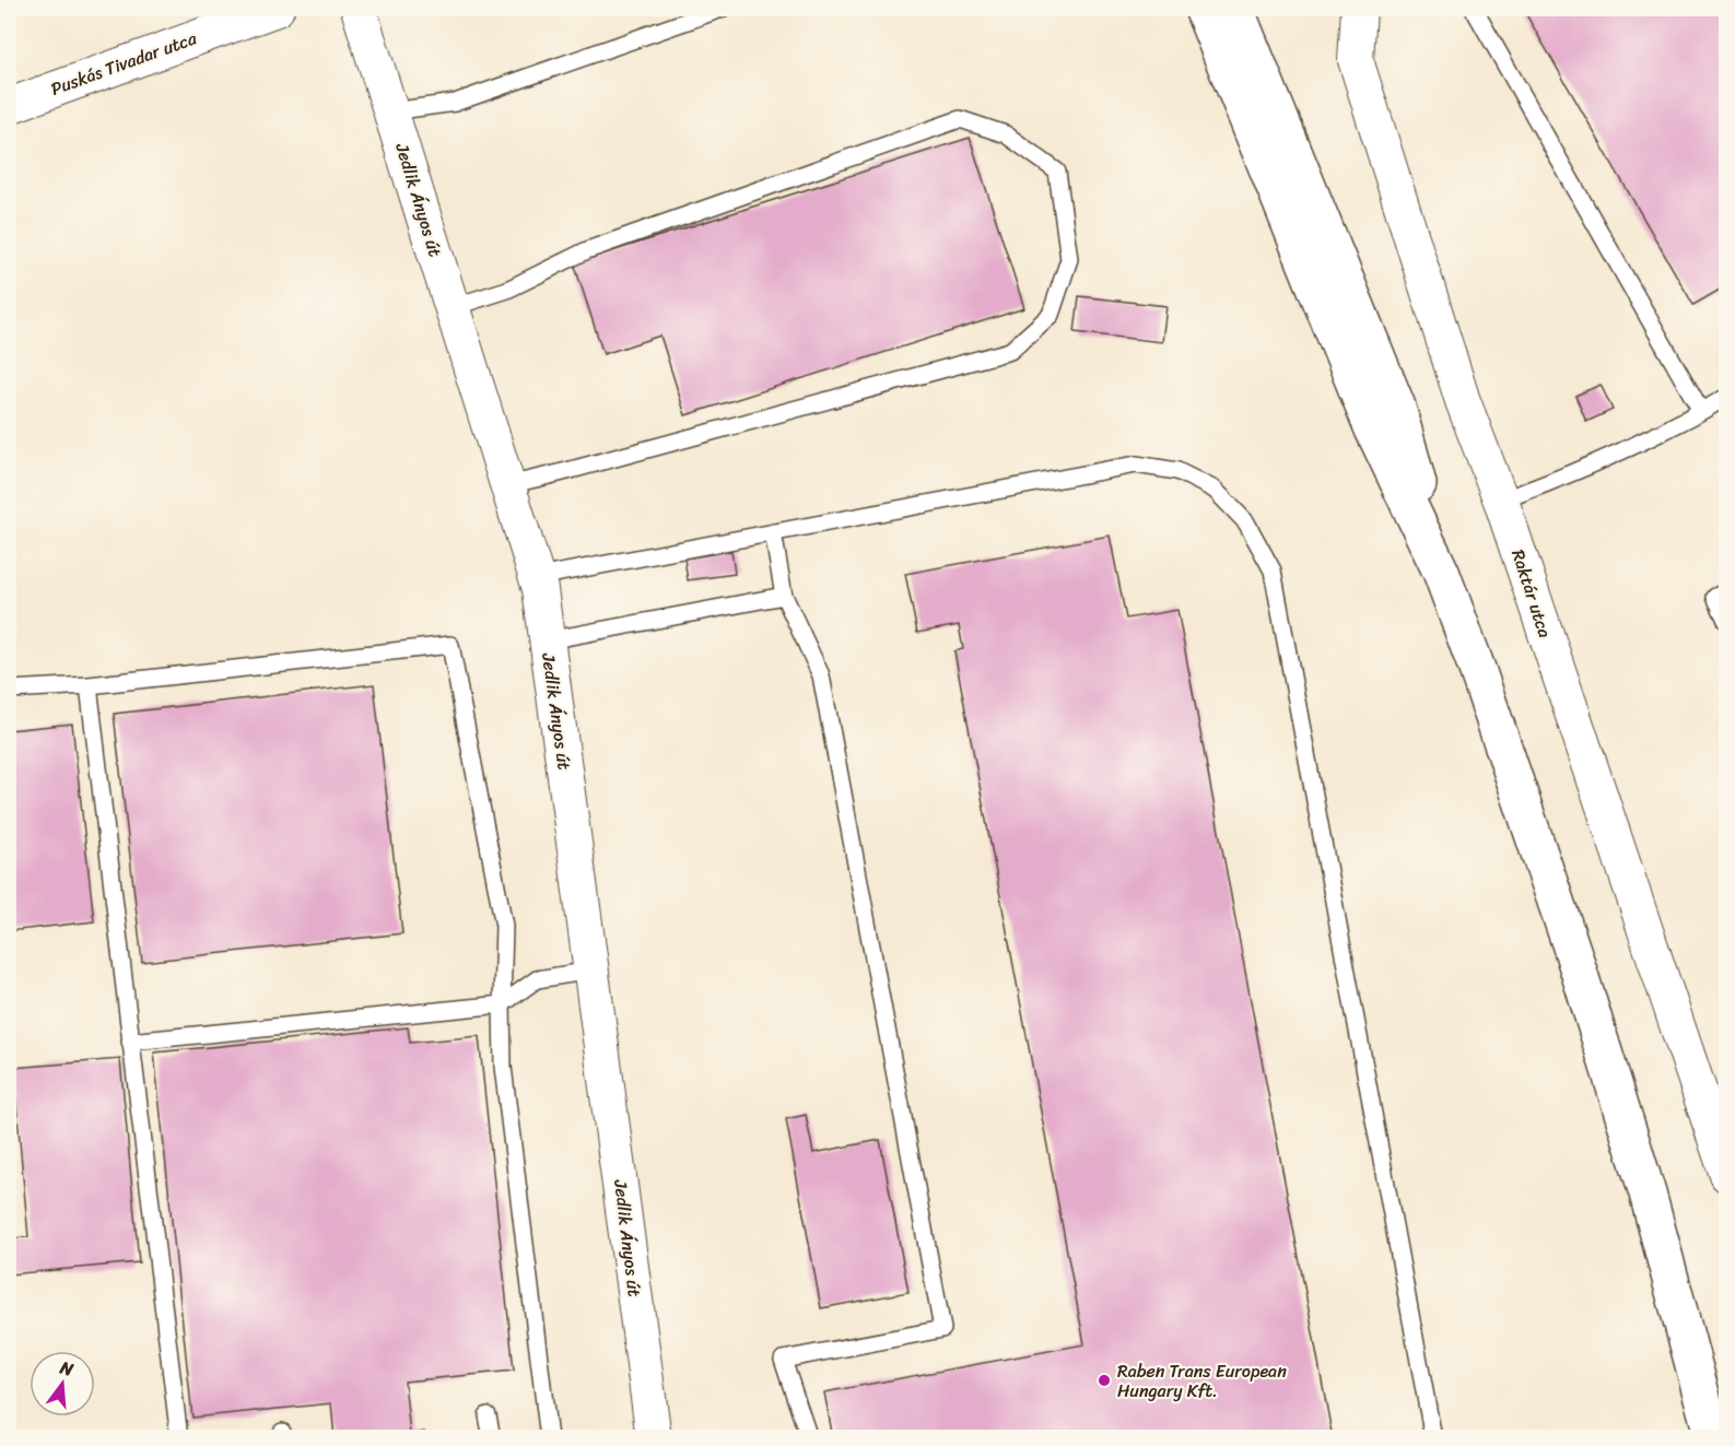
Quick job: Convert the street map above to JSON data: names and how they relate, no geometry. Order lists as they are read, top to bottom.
{
  "streets": {
    "street": ["Puskás Tivadar utca", "Jedlik Ányos út", "Raktár utca"]
  },
  "places": ["Raben Trans European Hungary Kft."],
  "north": "top"
}
